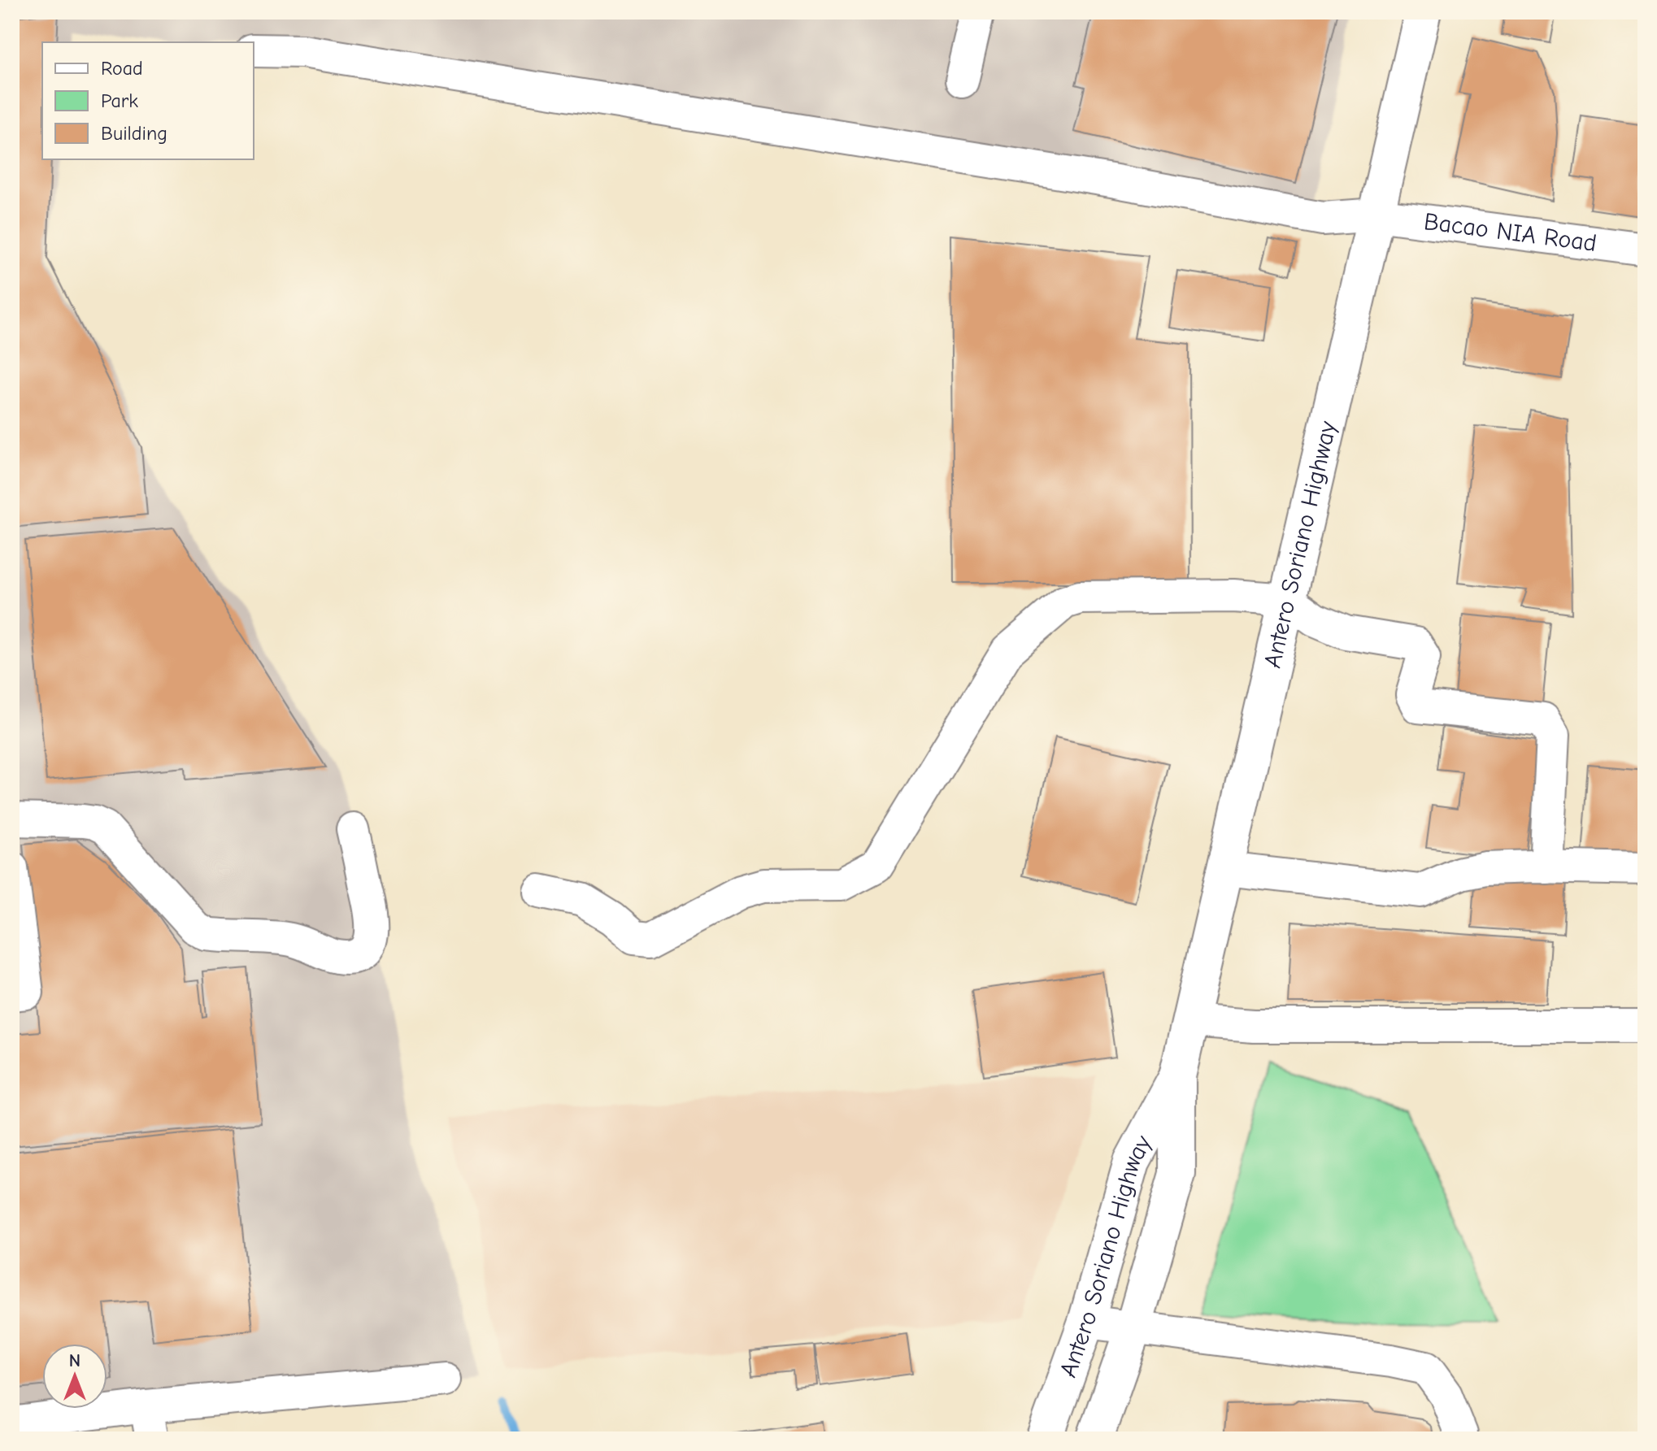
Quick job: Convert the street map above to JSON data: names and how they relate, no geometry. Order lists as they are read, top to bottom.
{
  "streets": {
    "main road": ["Antero Soriano Highway"],
    "street": ["Bacao NIA Road"]
  },
  "crossings": [
    ["Bacao NIA Road", "Antero Soriano Highway"]
  ],
  "legend": ["Road", "Park", "Building"],
  "north": "top"
}
